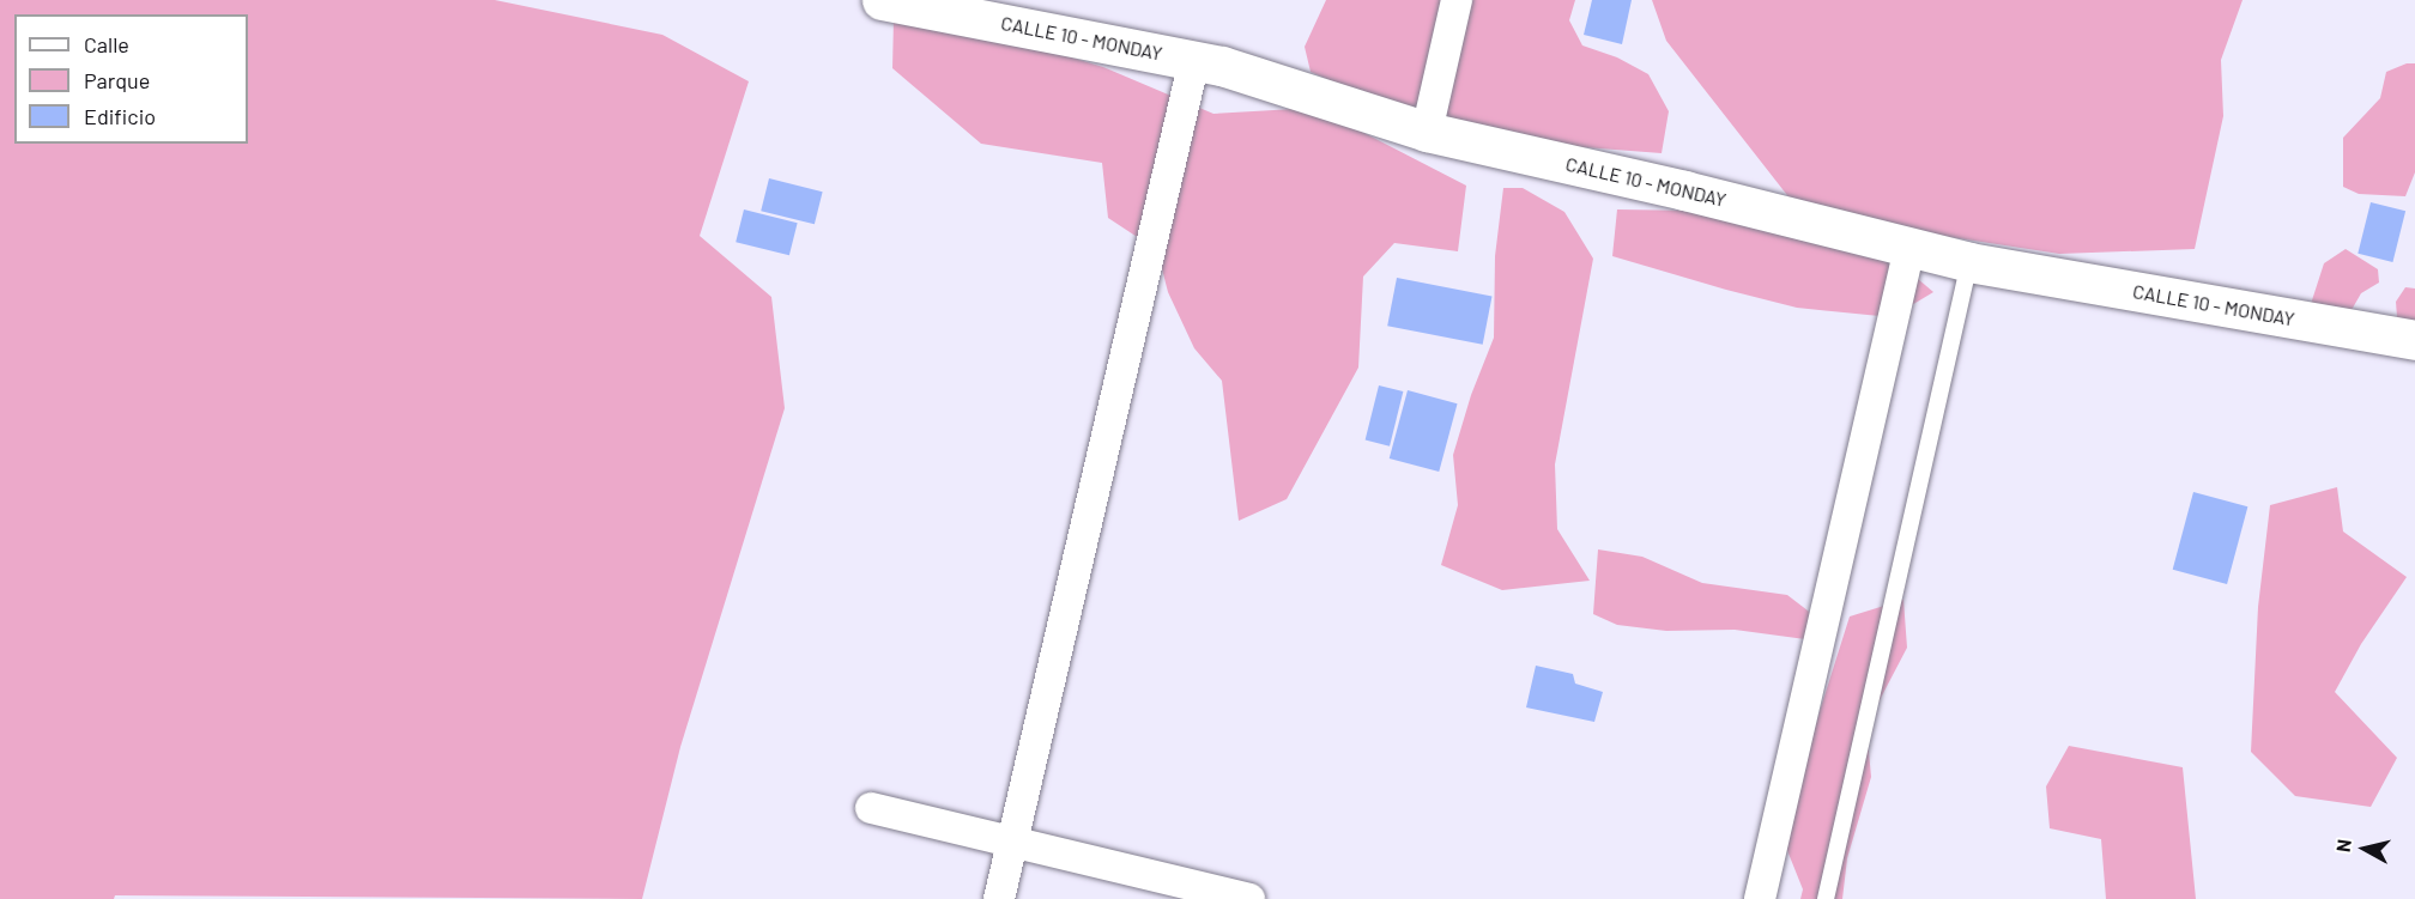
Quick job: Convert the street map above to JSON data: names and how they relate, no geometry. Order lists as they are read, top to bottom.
{
  "streets": {
    "street": ["CALLE 10 - MONDAY"]
  },
  "legend": ["Calle", "Parque", "Edificio"],
  "north": "left"
}
